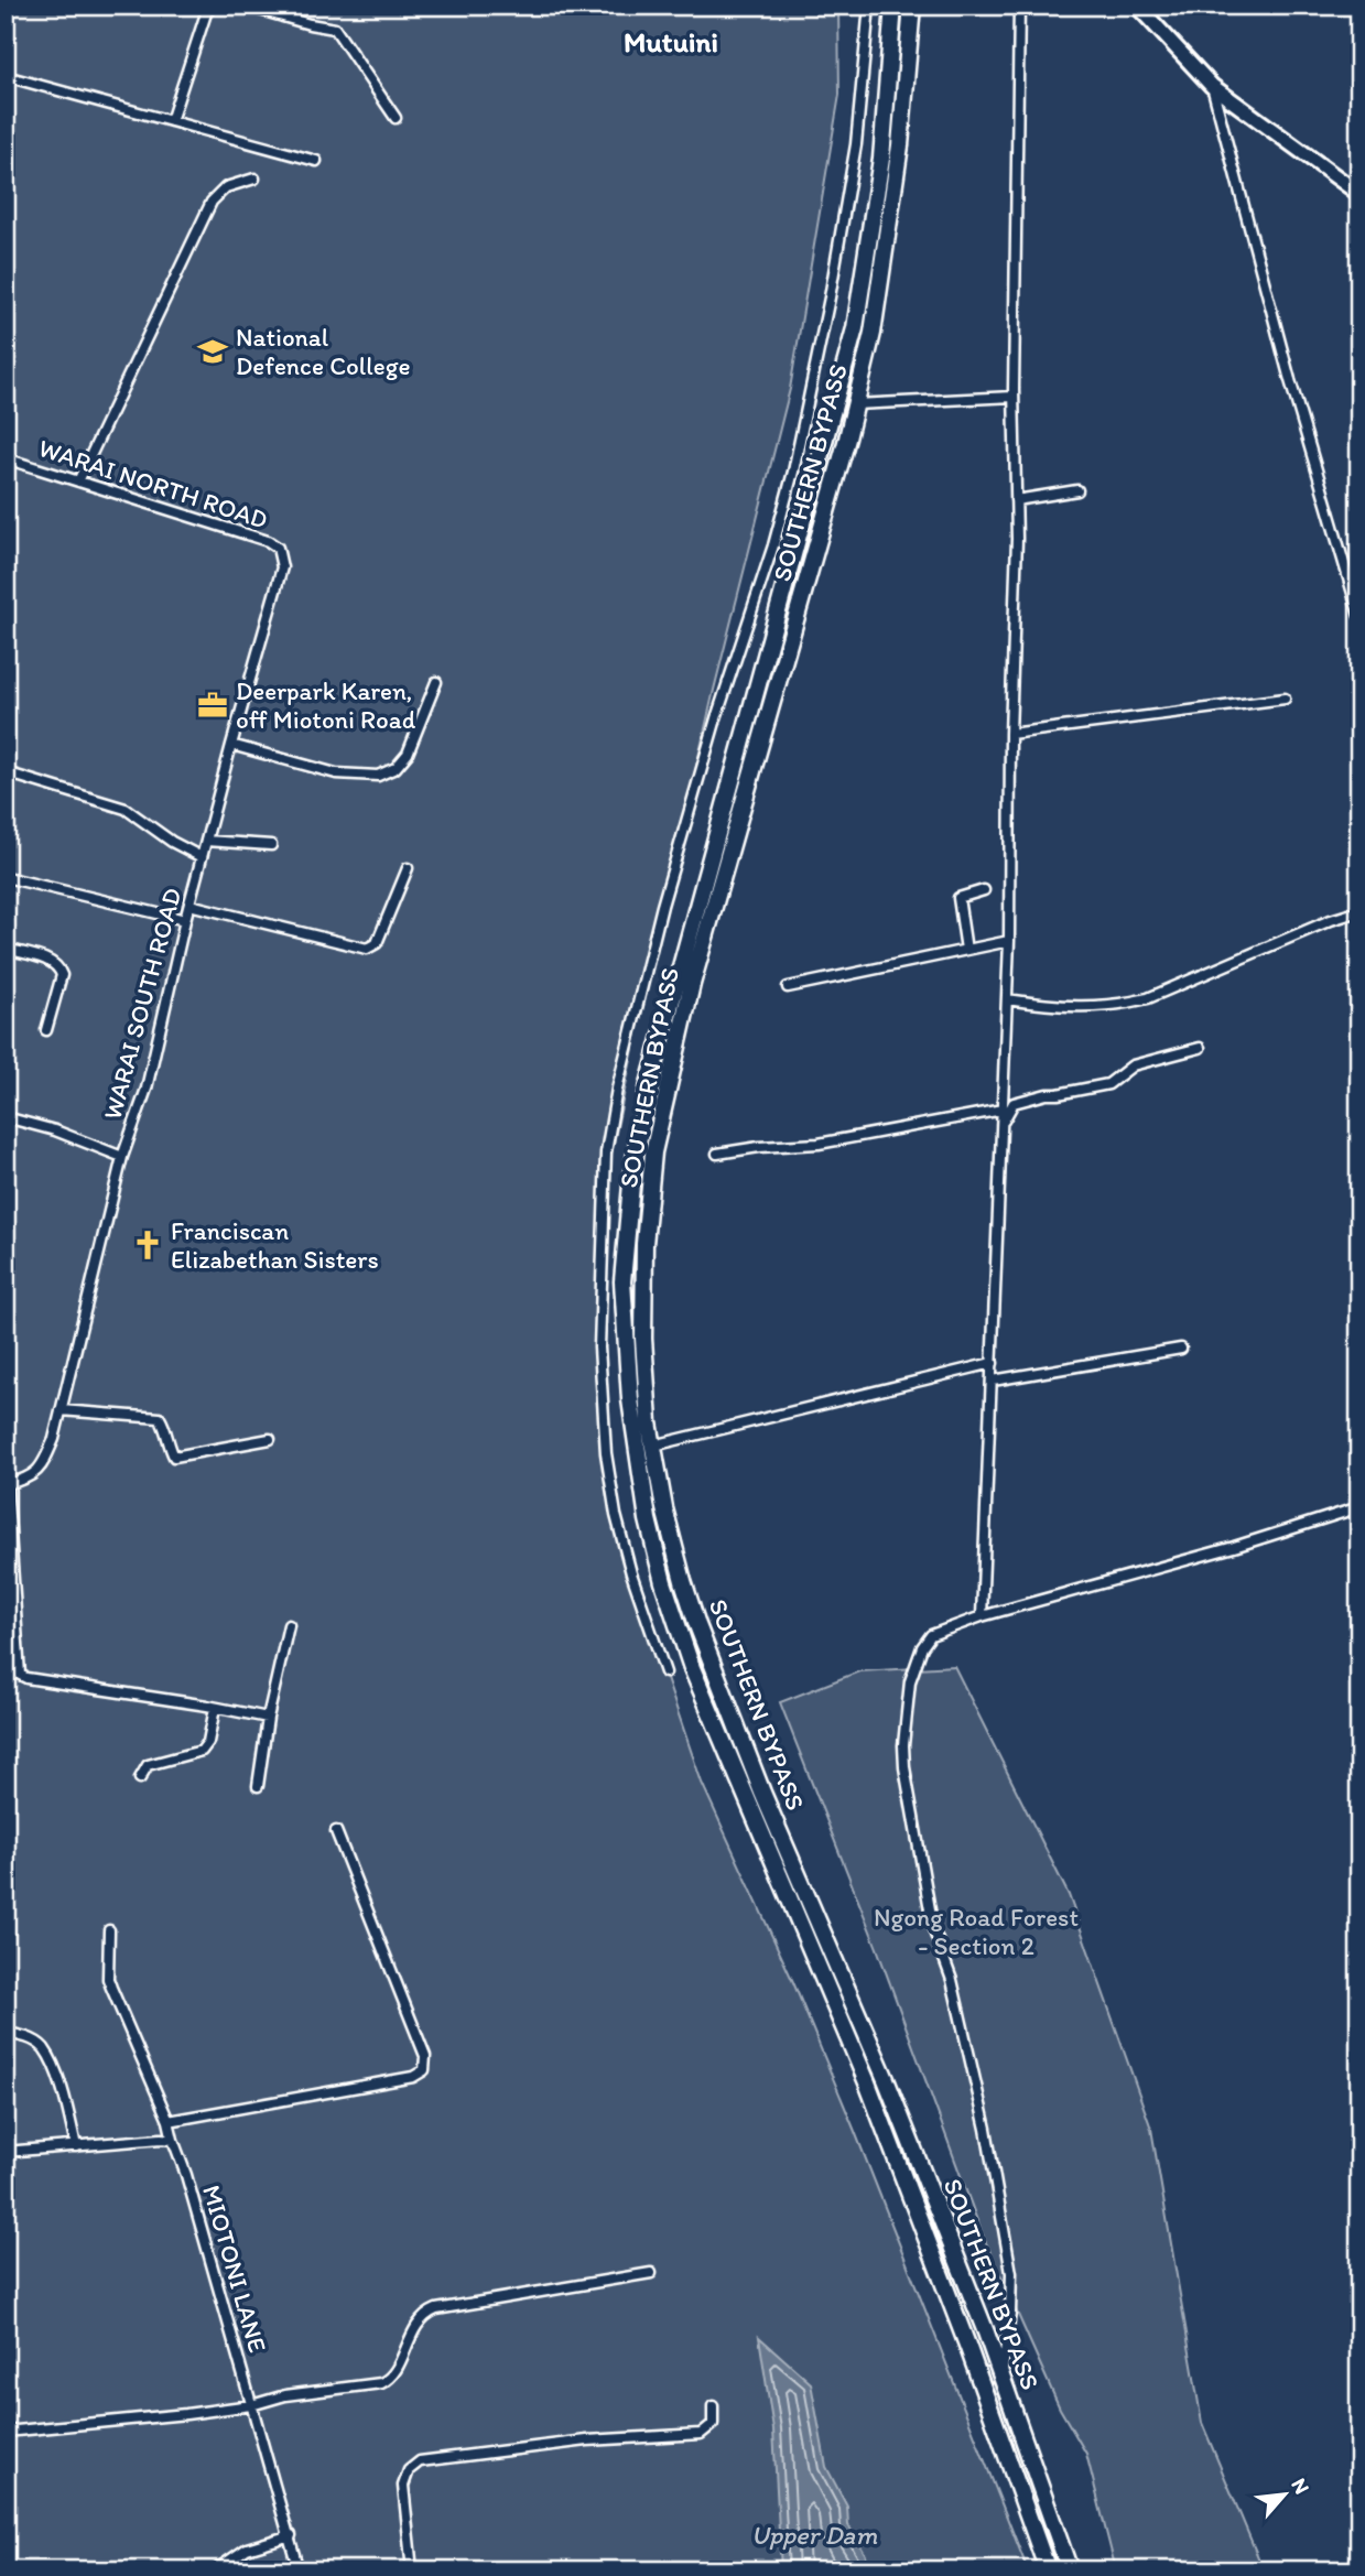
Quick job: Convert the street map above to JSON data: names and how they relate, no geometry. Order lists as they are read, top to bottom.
{
  "streets": {
    "highway": ["SOUTHERN BYPASS"],
    "street": ["WARAI NORTH ROAD", "WARAI SOUTH ROAD", "MIOTONI LANE"]
  },
  "crossings": [
    ["WARAI NORTH ROAD", "WARAI SOUTH ROAD"]
  ],
  "districts": ["Mutuini"],
  "water": ["Upper Dam"],
  "parks": ["Ngong Road Forest - Section 2"],
  "places": {
    "school or university": ["National Defence College"],
    "office": ["Deerpark Karen, off Miotoni Road"],
    "church": ["Franciscan Elizabethan Sisters"]
  },
  "north": "top right"
}
